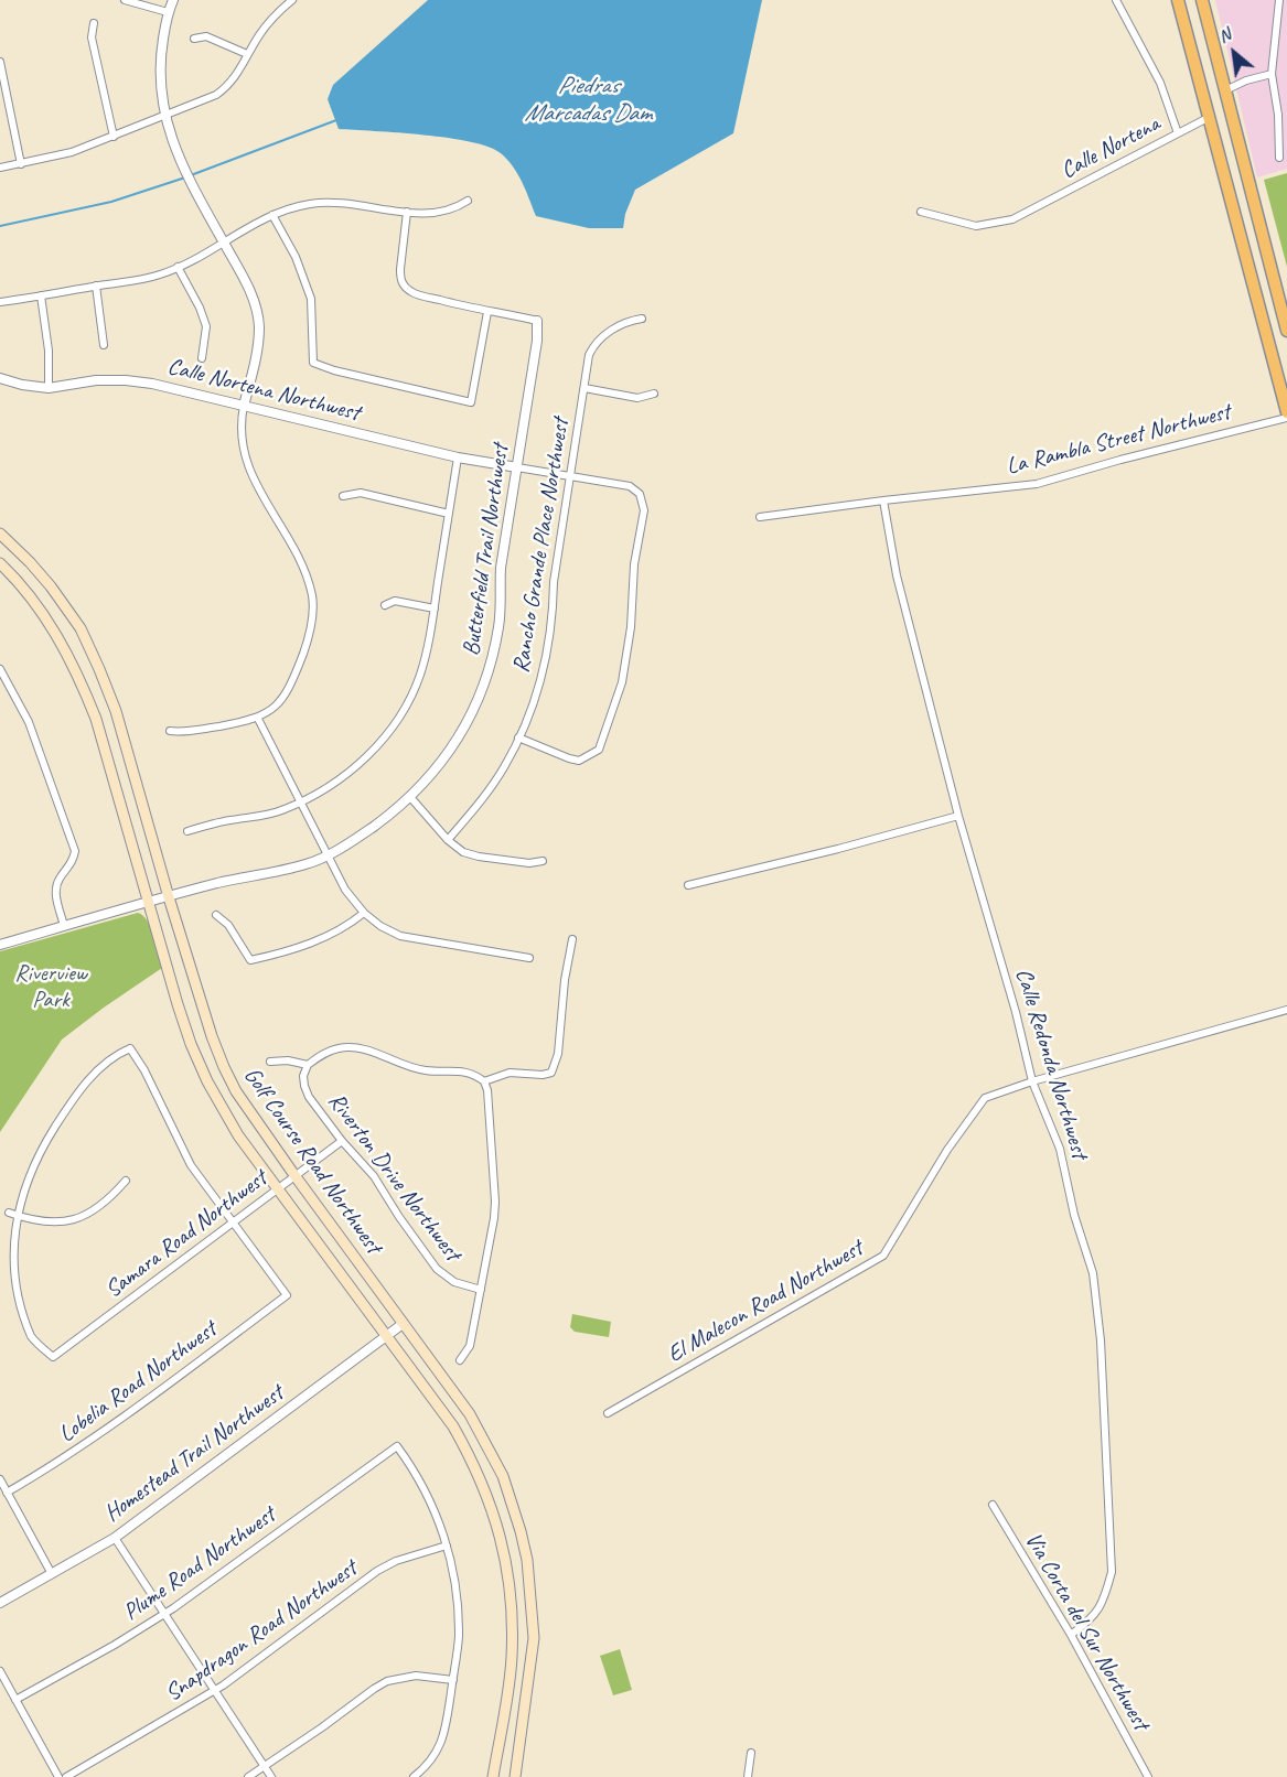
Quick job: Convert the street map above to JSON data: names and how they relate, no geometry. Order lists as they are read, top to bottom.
{
  "streets": {
    "main road": ["Golf Course Road Northwest"],
    "street": [
      "Calle Nortena",
      "Calle Nortena Northwest",
      "La Rambla Street Northwest",
      "Rancho Grande Place Northwest",
      "Butterfield Trail Northwest",
      "Calle Redonda Northwest",
      "Riverton Drive Northwest",
      "Samara Road Northwest",
      "El Malecon Road Northwest",
      "Lobelia Road Northwest",
      "Homestead Trail Northwest",
      "Plume Road Northwest",
      "Snapdragon Road Northwest",
      "Via Corta del Sur Northwest"
    ]
  },
  "crossings": [
    ["Calle Nortena Northwest", "Butterfield Trail Northwest"],
    ["La Rambla Street Northwest", "Calle Redonda Northwest"],
    ["Butterfield Trail Northwest", "Golf Course Road Northwest"],
    ["Calle Redonda Northwest", "El Malecon Road Northwest"],
    ["Calle Redonda Northwest", "Via Corta del Sur Northwest"],
    ["Golf Course Road Northwest", "Samara Road Northwest"],
    ["Golf Course Road Northwest", "Homestead Trail Northwest"],
    ["Riverton Drive Northwest", "Samara Road Northwest"],
    ["Samara Road Northwest", "Lobelia Road Northwest"],
    ["Plume Road Northwest", "Snapdragon Road Northwest"]
  ],
  "water": ["Piedras Marcadas Dam"],
  "parks": ["Riverview Park"],
  "north": "top left"
}
